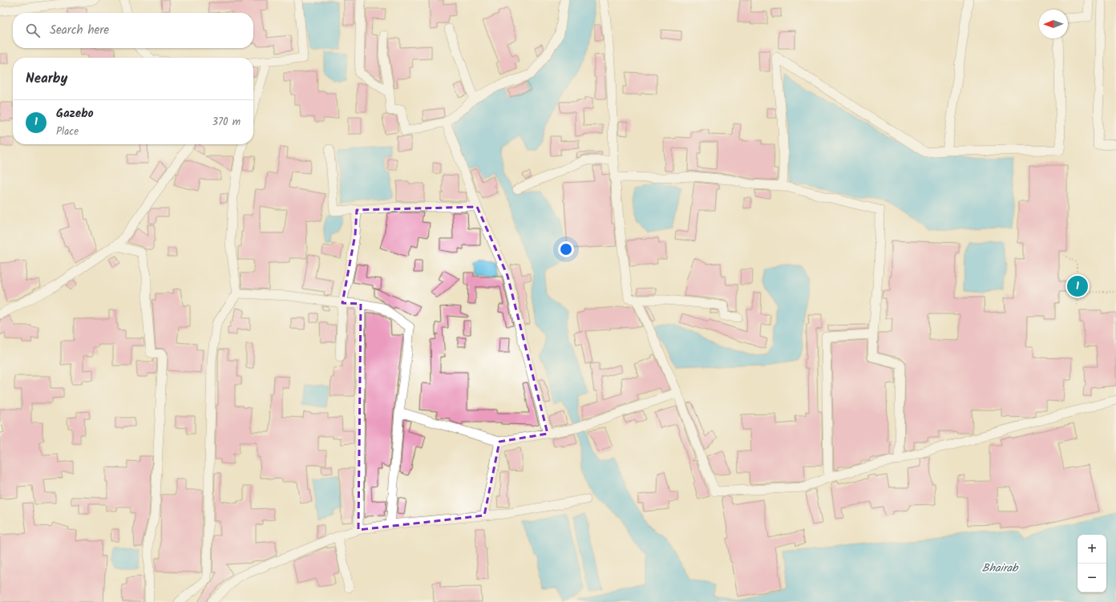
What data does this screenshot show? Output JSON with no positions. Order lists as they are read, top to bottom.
{
  "water": ["Bhairab"],
  "north": "left",
  "page": {
    "search": "Search here",
    "heading": "Nearby",
    "list": [
      {
        "mark": "1",
        "name": "Gazebo",
        "note": "Place",
        "value": "370 m"
      }
    ],
    "pins": "1",
    "map_buttons": ["+", "−"]
  }
}
